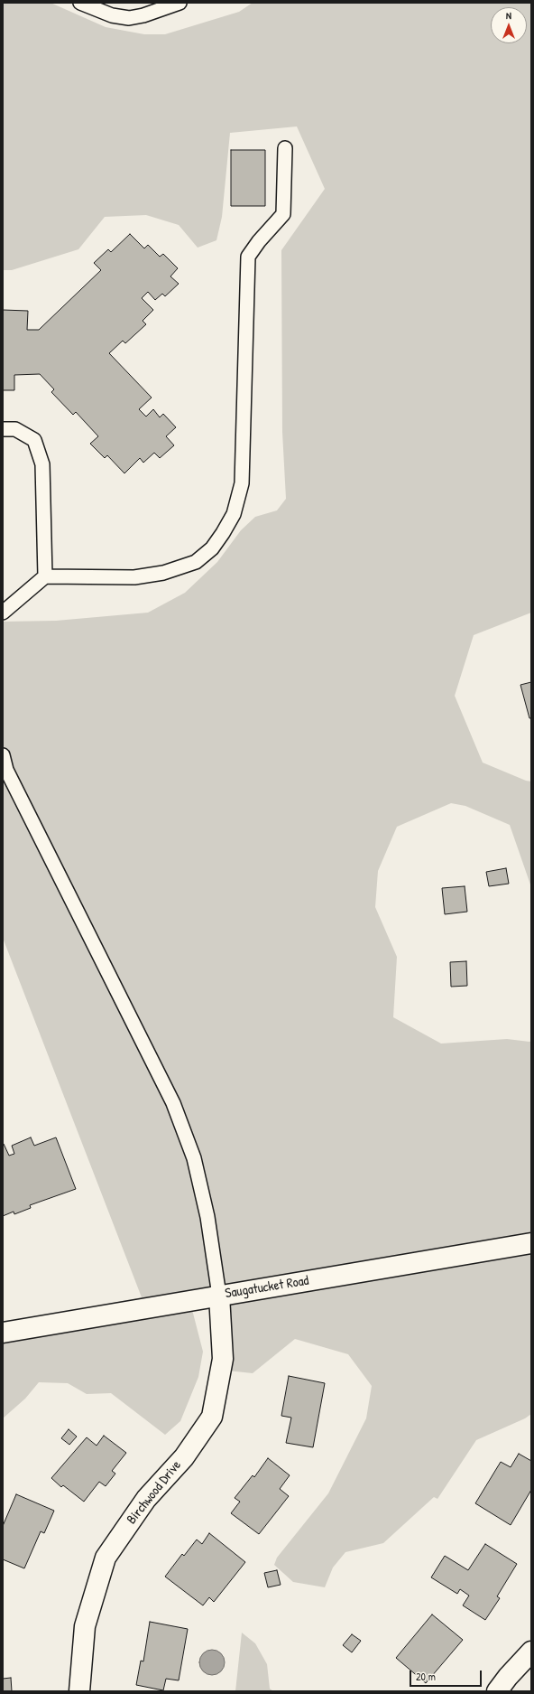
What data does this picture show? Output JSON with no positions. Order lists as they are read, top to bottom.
{
  "streets": {
    "street": ["Saugatucket Road", "Birchwood Drive"]
  },
  "crossings": [
    ["Saugatucket Road", "Birchwood Drive"]
  ],
  "scale_bar": "20 m",
  "north": "top"
}
